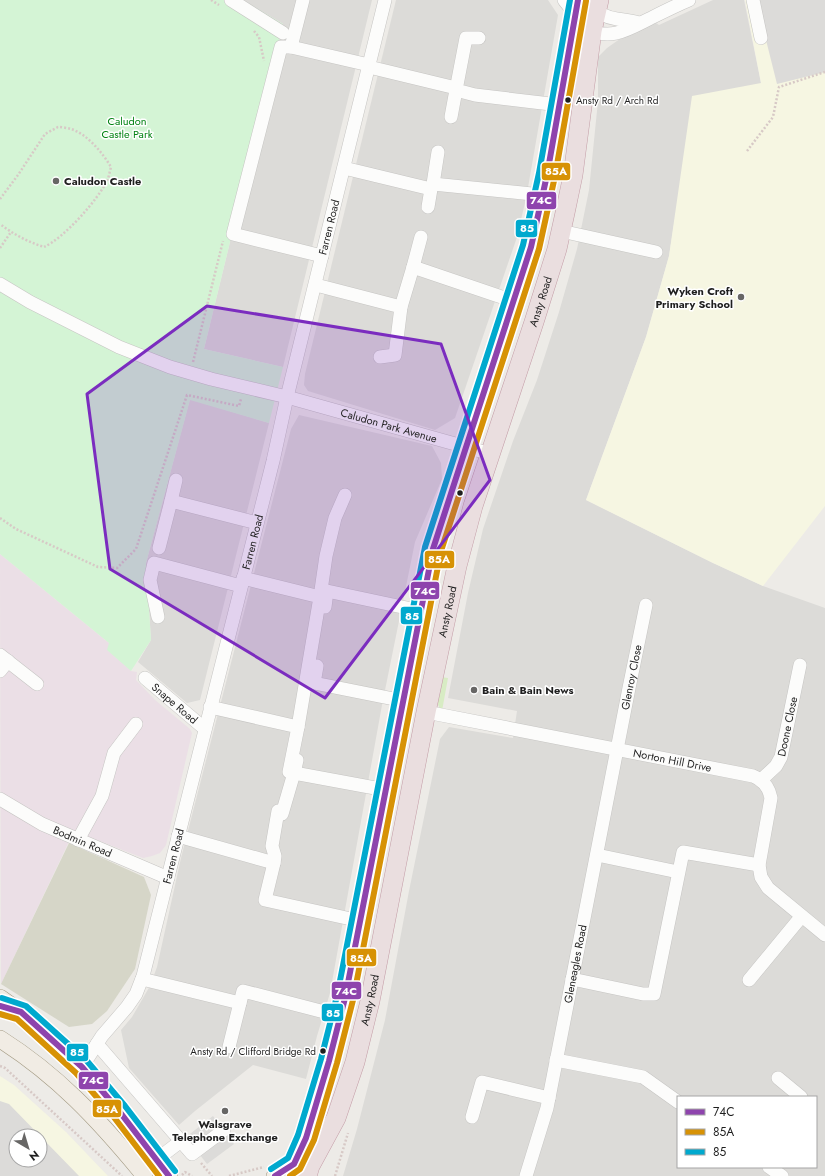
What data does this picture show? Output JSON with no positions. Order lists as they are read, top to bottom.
{
  "streets": {
    "highway": ["Ansty Road"],
    "street": [
      "Farren Road",
      "Caludon Park Avenue",
      "Glenroy Close",
      "Snape Road",
      "Doone Close",
      "Norton Hill Drive",
      "Bodmin Road",
      "Gleneagles Road"
    ]
  },
  "crossings": [
    ["Farren Road", "Caludon Park Avenue"],
    ["Farren Road", "Snape Road"],
    ["Farren Road", "Bodmin Road"],
    ["Ansty Road", "Caludon Park Avenue"],
    ["Ansty Road", "Norton Hill Drive"],
    ["Glenroy Close", "Norton Hill Drive"],
    ["Glenroy Close", "Gleneagles Road"],
    ["Doone Close", "Norton Hill Drive"],
    ["Norton Hill Drive", "Gleneagles Road"]
  ],
  "parks": ["Caludon Castle Park"],
  "places": [
    "Ansty Rd / Arch Rd",
    "Caludon Castle",
    "Wyken Croft Primary School",
    "Bain & Bain News",
    "Ansty Rd / Clifford Bridge Rd",
    "Walsgrave Telephone Exchange"
  ],
  "lines": ["transit line 74C", "transit line 85", "transit line 85A"],
  "legend": ["74C", "85A", "85"],
  "north": "bottom right"
}
